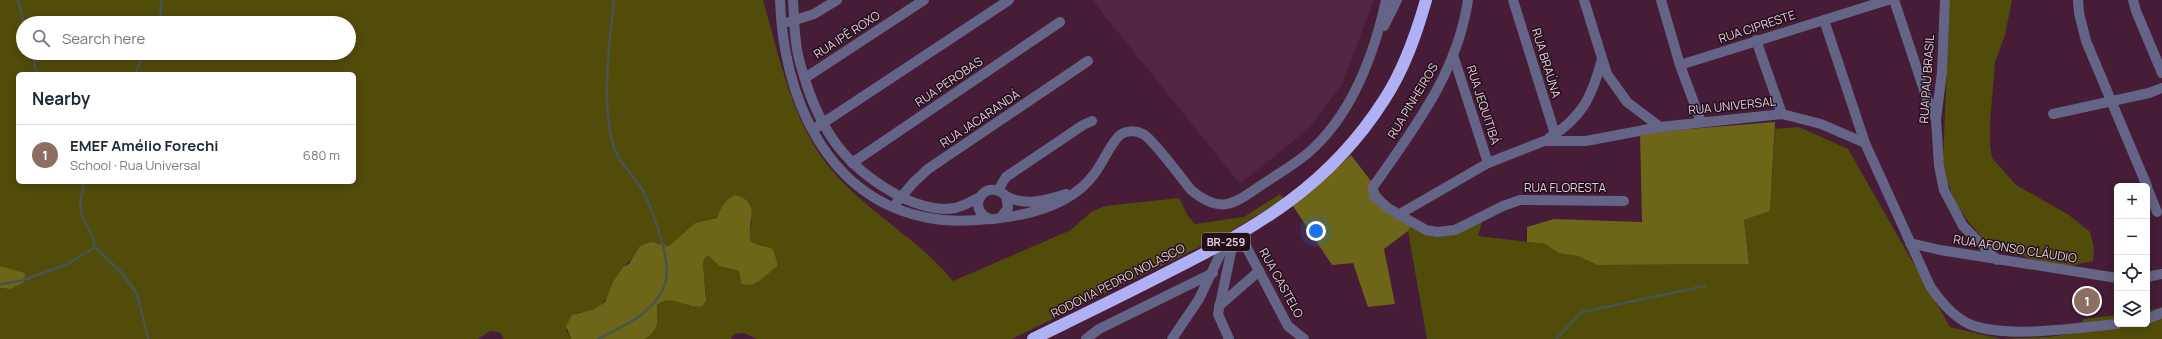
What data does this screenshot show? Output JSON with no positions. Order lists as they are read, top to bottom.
{
  "streets": {
    "highway": ["BR-259", "RODOVIA PEDRO NOLASCO"],
    "street": [
      "RUA CIPRESTE",
      "RUA IPÊ ROXO",
      "RUA BRAÚNA",
      "RUA PAU BRASIL",
      "RUA PEROBAS",
      "RUA PINHEIROS",
      "RUA JEQUITIBÁ",
      "RUA UNIVERSAL",
      "RUA JACARANDÁ",
      "RUA FLORESTA",
      "RUA AFONSO CLÁUDIO",
      "RUA CASTELO"
    ]
  },
  "crossings": [
    ["RUA PAU BRASIL", "RUA AFONSO CLÁUDIO"],
    ["RUA PINHEIROS", "RUA JEQUITIBÁ"],
    ["RUA PINHEIROS", "RUA FLORESTA"],
    ["RUA JEQUITIBÁ", "RUA UNIVERSAL"],
    ["RUA UNIVERSAL", "RUA FLORESTA"],
    ["RODOVIA PEDRO NOLASCO", "RUA CASTELO"]
  ],
  "page": {
    "search": "Search here",
    "heading": "Nearby",
    "list": [
      {
        "mark": "1",
        "name": "EMEF Amélio Forechi",
        "note": "School · Rua Universal",
        "value": "680 m"
      }
    ],
    "map_buttons": ["+", "−"],
    "pins": "1"
  }
}
